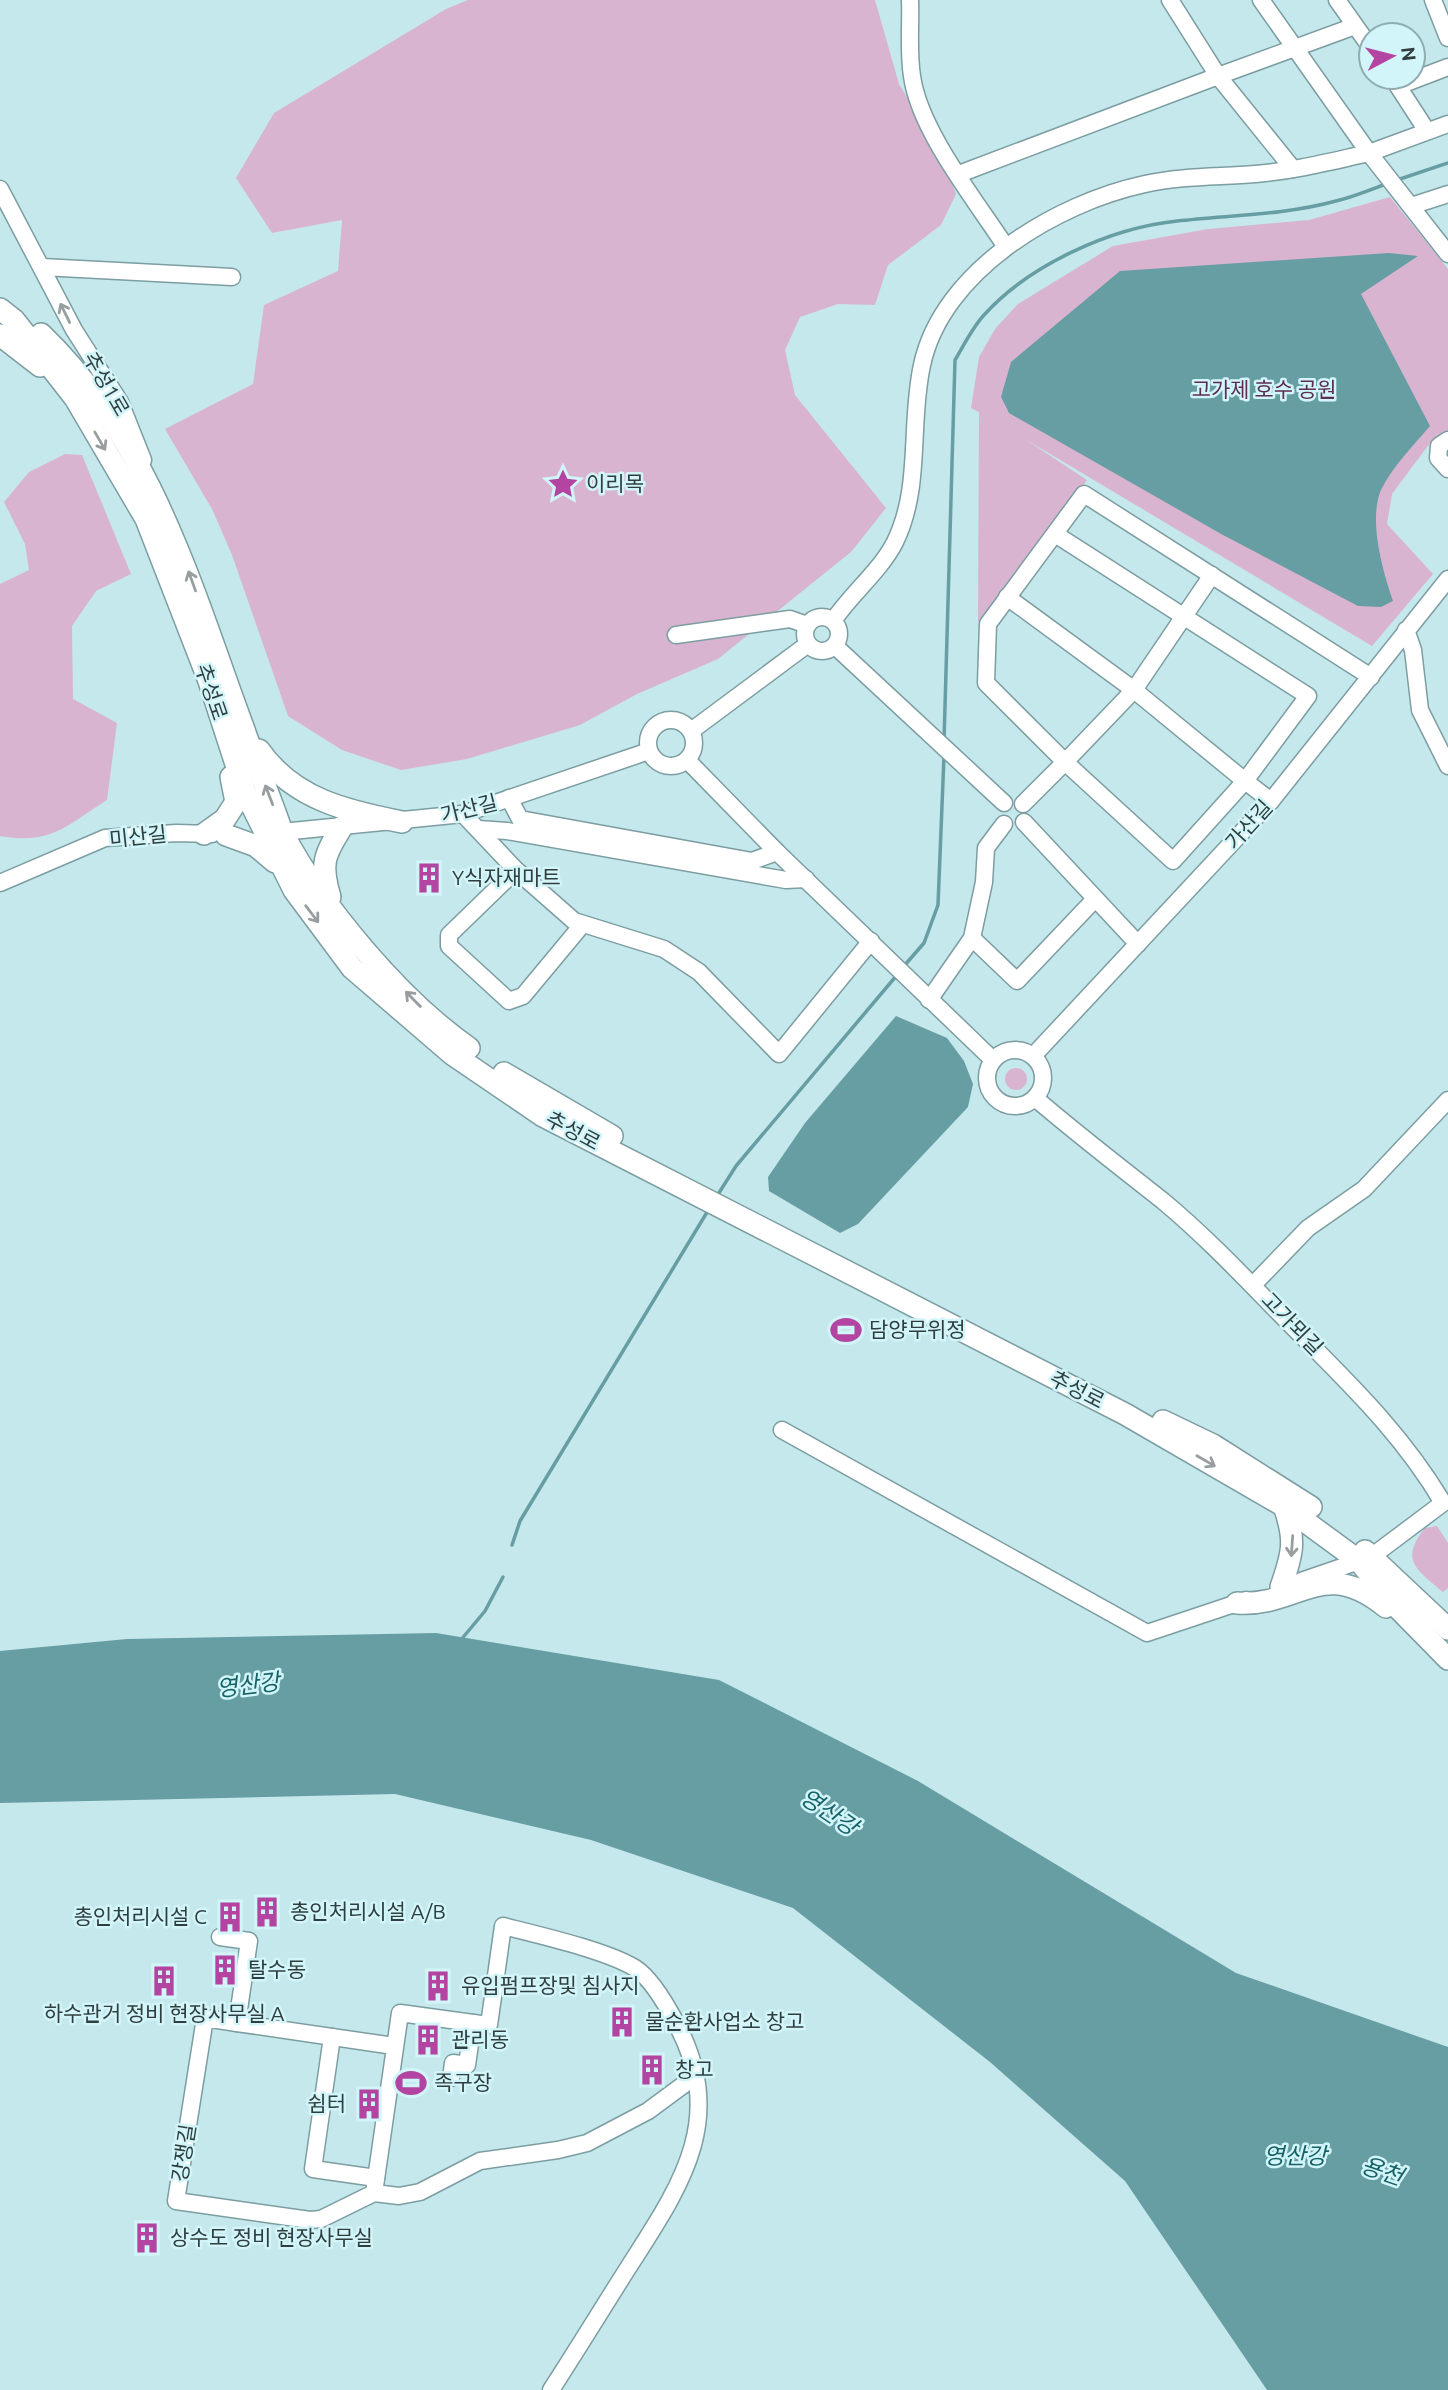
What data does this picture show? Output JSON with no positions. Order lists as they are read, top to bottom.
{
  "streets": {
    "main road": ["추성로"],
    "street": [
      "추성1로",
      "가산길",
      "미산길",
      "고가뫼길",
      "강쟁길"
    ]
  },
  "crossings": [
    ["추성1로", "추성로"],
    ["추성로", "가산길"],
    ["추성로", "미산길"],
    ["추성로", "고가뫼길"],
    ["가산길", "미산길"]
  ],
  "one_way": ["추성1로"],
  "water": ["영산강", "용천"],
  "parks": ["고가제 호수 공원"],
  "places": {
    "place": ["이리목"],
    "building": [
      "Y식자재마트",
      "총인처리시설 A/B",
      "총인처리시설 C",
      "탈수동",
      "하수관거 정비 현장사무실 A",
      "유입펌프장및 침사지",
      "물순환사업소 창고",
      "관리동",
      "창고",
      "쉼터",
      "상수도 정비 현장사무실"
    ],
    "sports": ["담양무위정", "족구장"]
  },
  "north": "right"
}
